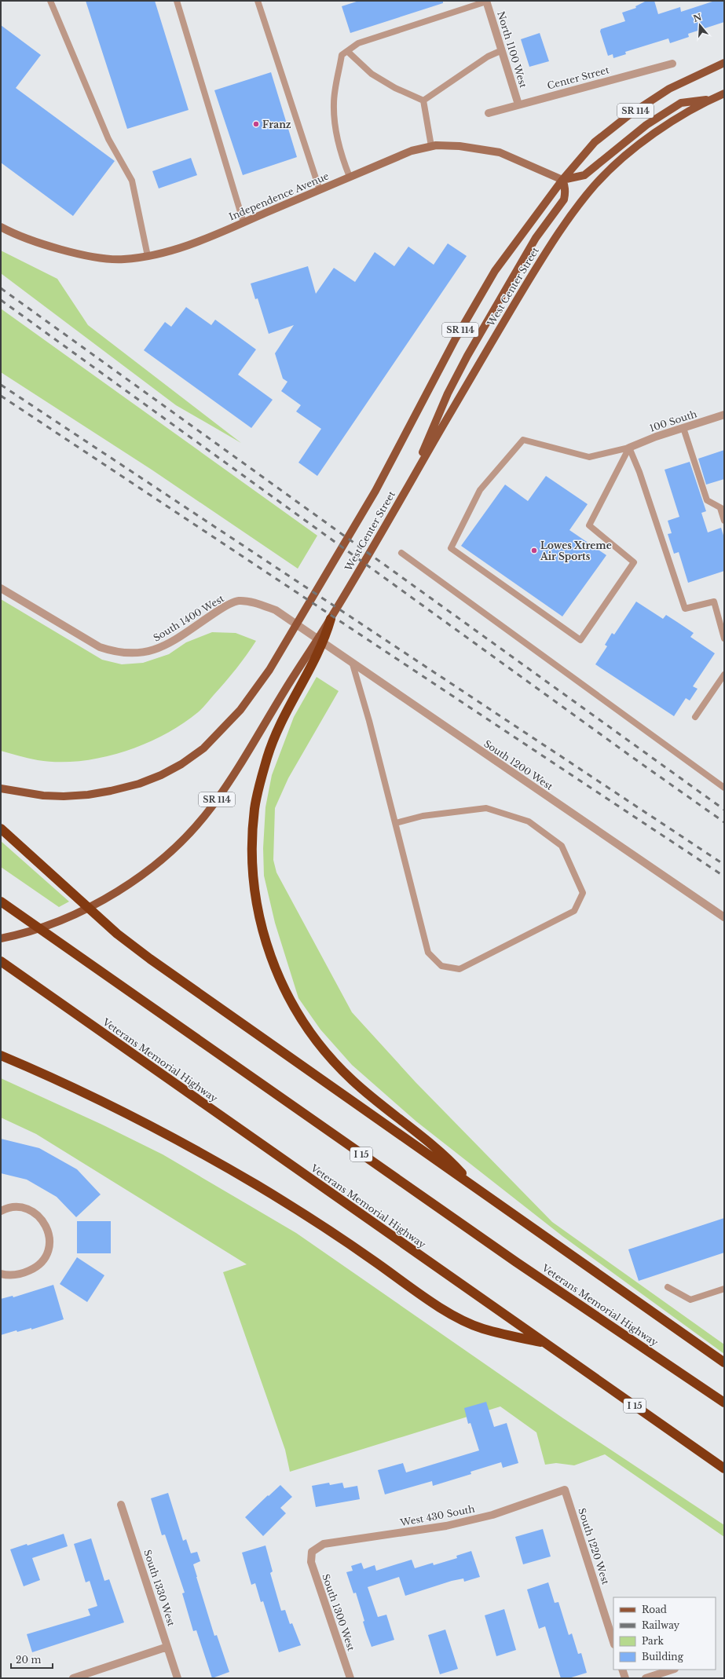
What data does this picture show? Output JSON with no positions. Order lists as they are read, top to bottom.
{
  "streets": {
    "highway": ["Veterans Memorial Highway", "I 15"],
    "main road": ["SR 114", "West Center Street"],
    "street": [
      "North 1100 West",
      "Center Street",
      "Independence Avenue",
      "100 South",
      "South 1400 West",
      "South 1200 West",
      "West 430 South",
      "South 1220 West",
      "South 1330 West",
      "South 1300 West"
    ]
  },
  "crossings": [
    ["North 1100 West", "Center Street"],
    ["Independence Avenue", "West Center Street"],
    ["South 1400 West", "South 1200 West"],
    ["West 430 South", "South 1220 West"],
    ["West 430 South", "South 1300 West"]
  ],
  "places": ["Franz", "Lowes Xtreme Air Sports"],
  "legend": [
    "Road",
    "Railway",
    "Park",
    "Building"
  ],
  "scale_bar": "20 m",
  "north": "top"
}
